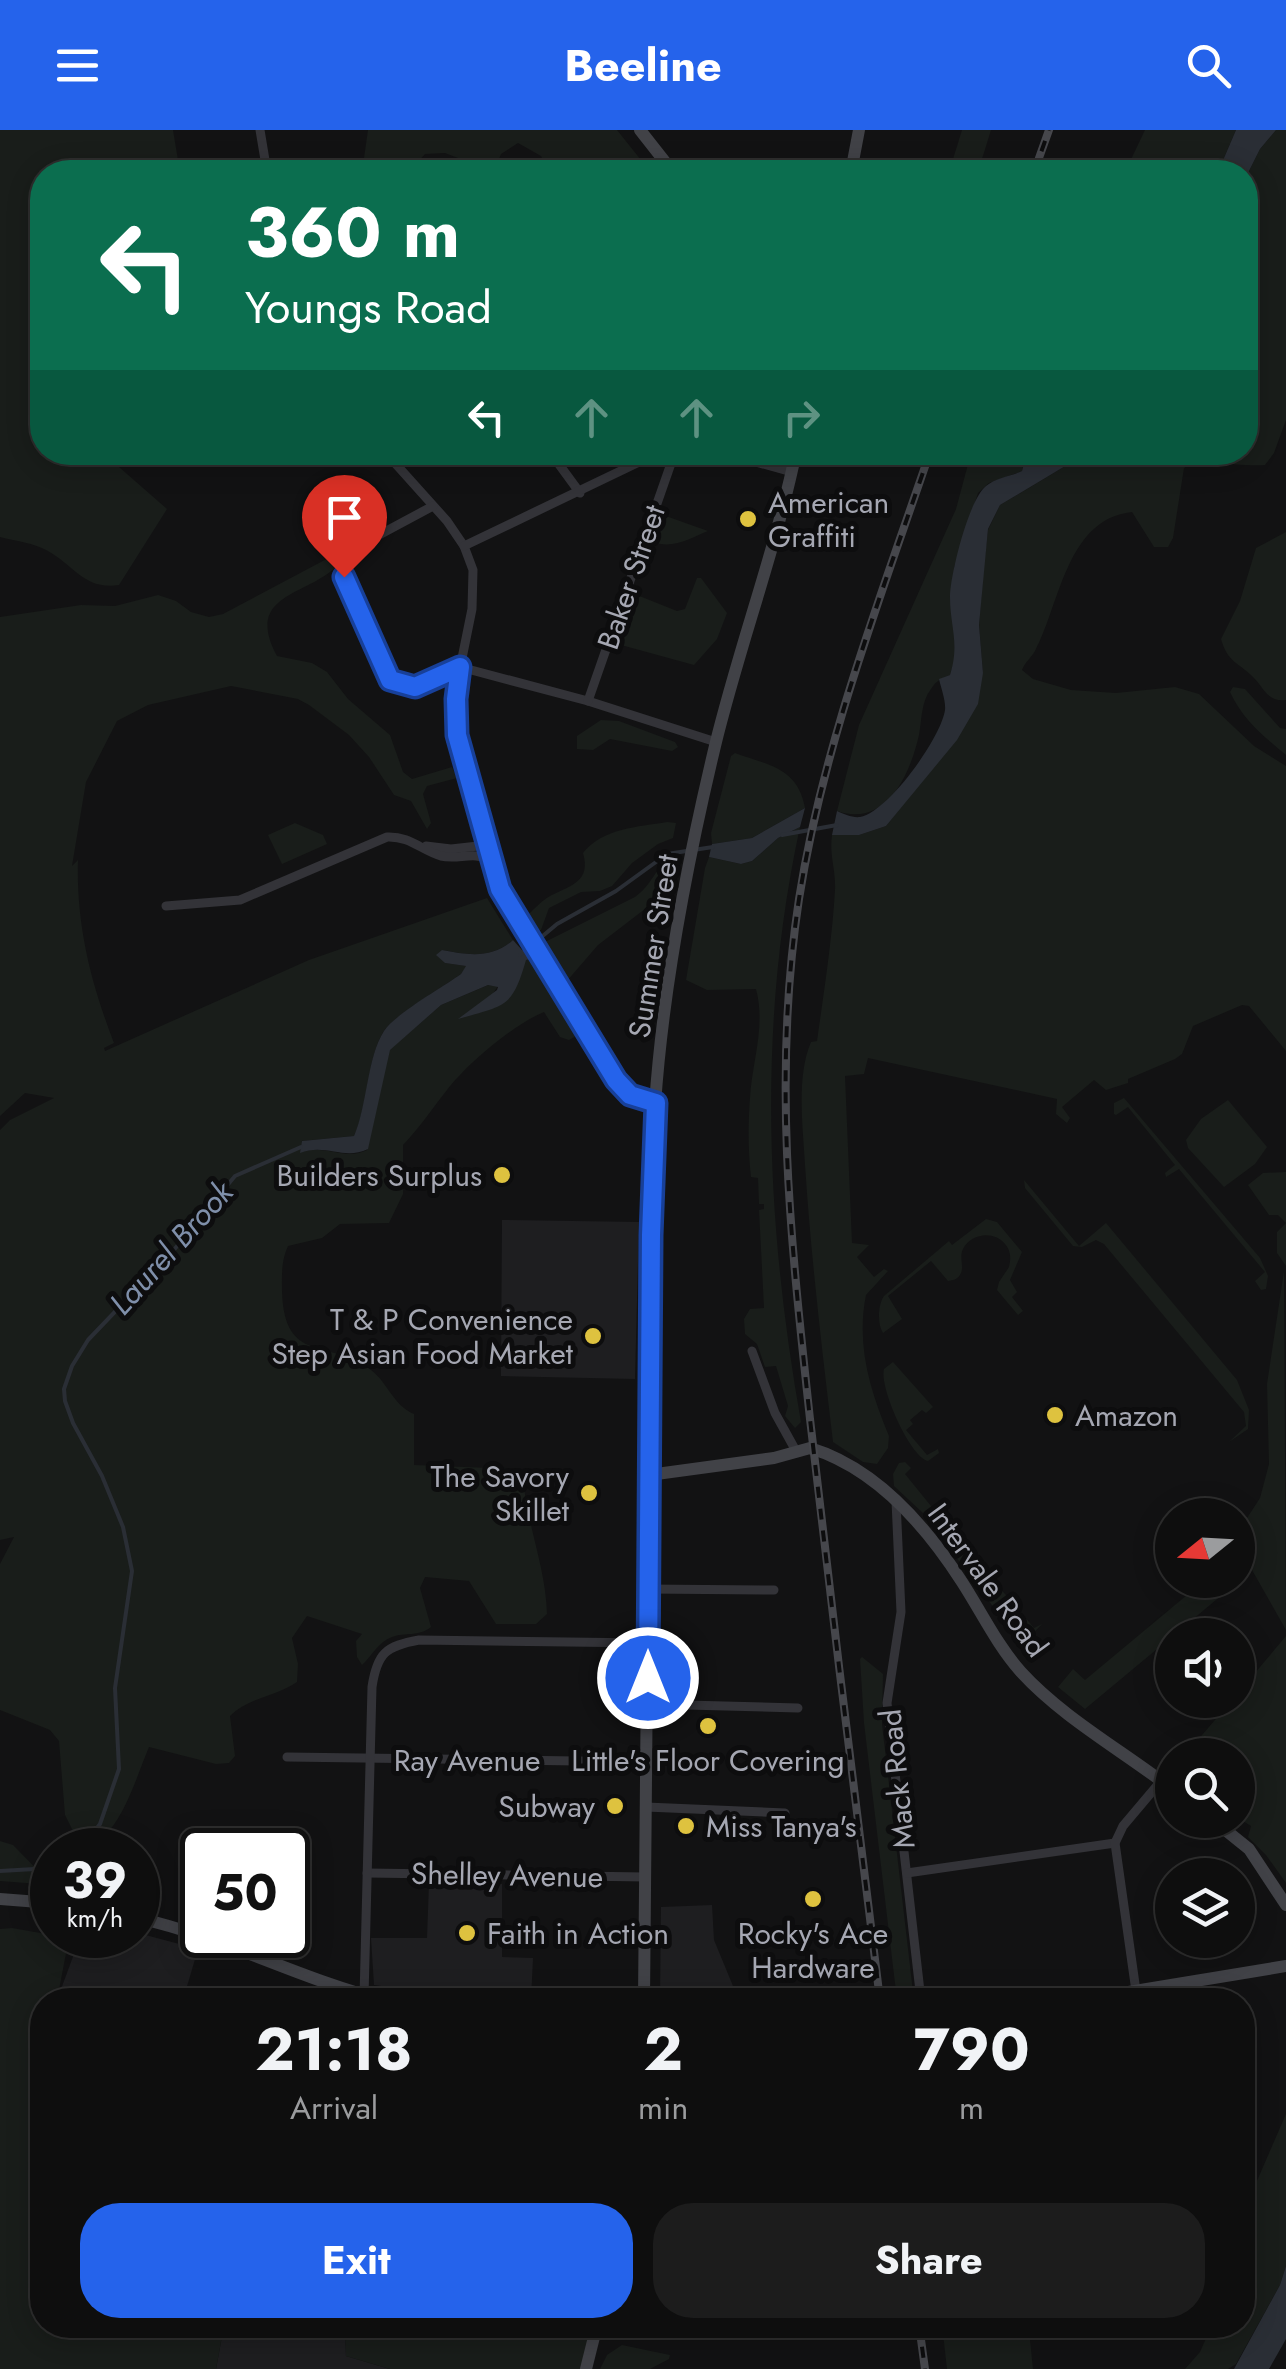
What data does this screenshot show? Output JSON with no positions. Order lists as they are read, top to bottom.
{
  "streets": {
    "main road": ["Summer Street", "Intervale Road"],
    "street": [
      "Baker Street",
      "Ray Avenue",
      "Mack Road",
      "Shelley Avenue"
    ]
  },
  "crossings": [
    ["Summer Street", "Ray Avenue"],
    ["Summer Street", "Shelley Avenue"],
    ["Intervale Road", "Mack Road"]
  ],
  "water": ["Laurel Brook"],
  "places": [
    "American Graffiti",
    "Builders Surplus",
    "T & P Convenience Step Asian Food Market",
    "Amazon",
    "The Savory Skillet",
    "Little's Floor Covering",
    "Subway",
    "Miss Tanya's",
    "Rocky's Ace Hardware",
    "Faith in Action"
  ],
  "north": "left",
  "page": {
    "header": "Beeline",
    "turn": ["360 m", "Youngs Road"],
    "speed": "39 km/h",
    "limit": "50",
    "eta": [
      "21:18",
      "Arrival",
      "2",
      "min",
      "790",
      "m"
    ],
    "buttons": ["Exit", "Share"]
  }
}
